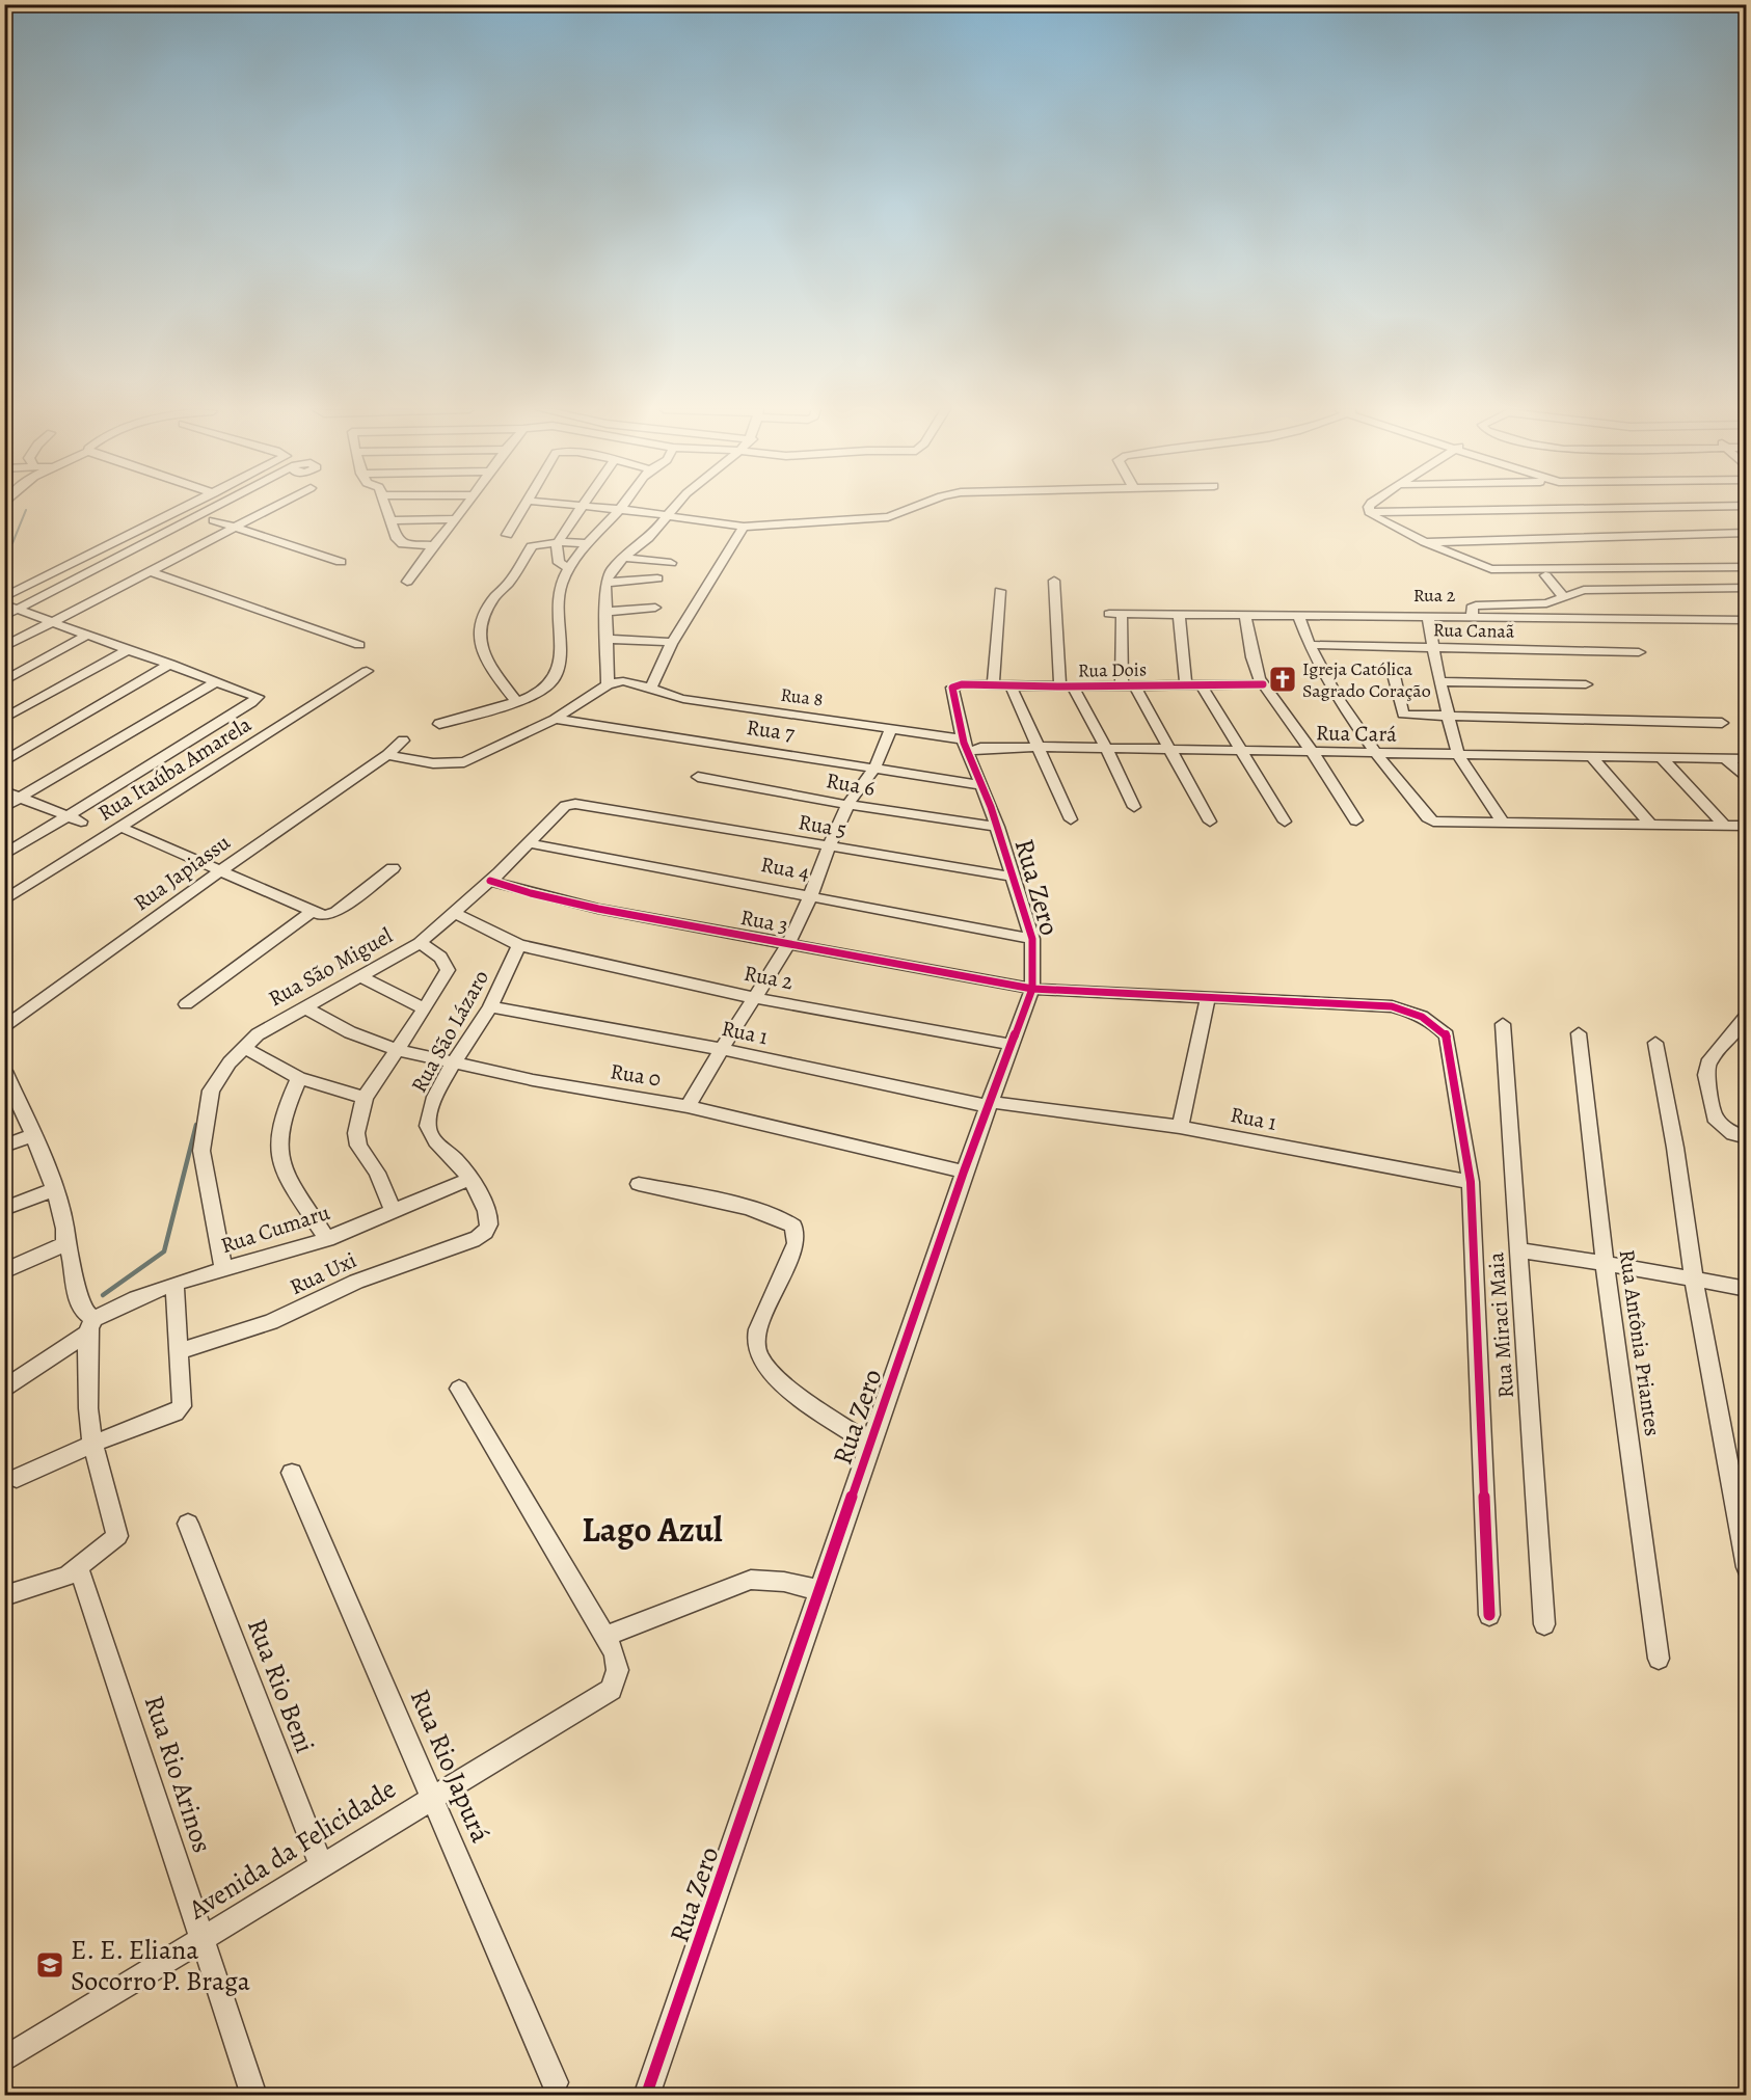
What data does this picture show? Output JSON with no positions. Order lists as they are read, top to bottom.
{
  "streets": {
    "street": [
      "Rua 2",
      "Rua Canaã",
      "Rua Dois",
      "Rua 8",
      "Rua 7",
      "Rua Cará",
      "Rua Itaúba Amarela",
      "Rua 6",
      "Rua 5",
      "Rua 4",
      "Rua Japiassu",
      "Rua Zero",
      "Rua 3",
      "Rua São Miguel",
      "Rua São Lázaro",
      "Rua 1",
      "Rua 0",
      "Rua Cumaru",
      "Rua Uxi",
      "Rua Miraci Maia",
      "Rua Antônia Priantes",
      "Rua Rio Beni",
      "Rua Rio Japurá",
      "Rua Rio Arinos",
      "Avenida da Felicidade"
    ]
  },
  "crossings": [
    ["Rua 2", "Rua Dois"],
    ["Rua 2", "Rua Zero"],
    ["Rua 2", "Rua São Lázaro"],
    ["Rua Dois", "Rua Zero"],
    ["Rua 8", "Rua Cará"],
    ["Rua 8", "Rua Zero"],
    ["Rua 7", "Rua Zero"],
    ["Rua Cará", "Rua Zero"],
    ["Rua 6", "Rua Zero"],
    ["Rua 5", "Rua Zero"],
    ["Rua 5", "Rua São Miguel"],
    ["Rua 4", "Rua Zero"],
    ["Rua 4", "Rua São Miguel"],
    ["Rua Zero", "Rua 3"],
    ["Rua Zero", "Rua 1"],
    ["Rua Zero", "Rua 0"],
    ["Rua 3", "Rua São Miguel"],
    ["Rua 3", "Rua 1"],
    ["Rua São Miguel", "Rua 0"],
    ["Rua São Miguel", "Rua Cumaru"],
    ["Rua São Lázaro", "Rua 1"],
    ["Rua São Lázaro", "Rua 0"],
    ["Rua São Lázaro", "Rua Cumaru"],
    ["Rua São Lázaro", "Rua Uxi"],
    ["Rua Rio Beni", "Avenida da Felicidade"],
    ["Rua Rio Japurá", "Avenida da Felicidade"],
    ["Rua Rio Arinos", "Avenida da Felicidade"]
  ],
  "districts": ["Lago Azul"],
  "places": {
    "church": ["Igreja Católica Sagrado Coração"],
    "school or university": ["E. E. Eliana Socorro P. Braga"]
  }
}
